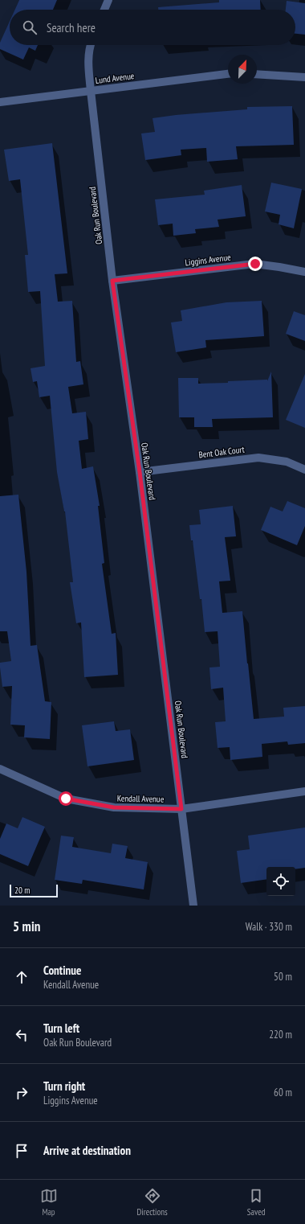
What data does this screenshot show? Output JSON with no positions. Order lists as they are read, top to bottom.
{
  "streets": {
    "street": [
      "Lund Avenue",
      "Oak Run Boulevard",
      "Liggins Avenue",
      "Bent Oak Court",
      "Kendall Avenue"
    ]
  },
  "crossings": [
    ["Lund Avenue", "Oak Run Boulevard"],
    ["Oak Run Boulevard", "Liggins Avenue"],
    ["Oak Run Boulevard", "Bent Oak Court"],
    ["Oak Run Boulevard", "Kendall Avenue"]
  ],
  "scale_bar": "20 m",
  "north": "top right",
  "page": {
    "search": "Search here",
    "scale": "20 m",
    "heading": ["5 min", "Walk · 330 m"],
    "list": [
      ["Continue", "Kendall Avenue", "50 m"],
      ["Turn left", "Oak Run Boulevard", "220 m"],
      ["Turn right", "Liggins Avenue", "60 m"],
      "Arrive at destination"
    ],
    "nav": ["Map", "Directions", "Saved"]
  }
}
